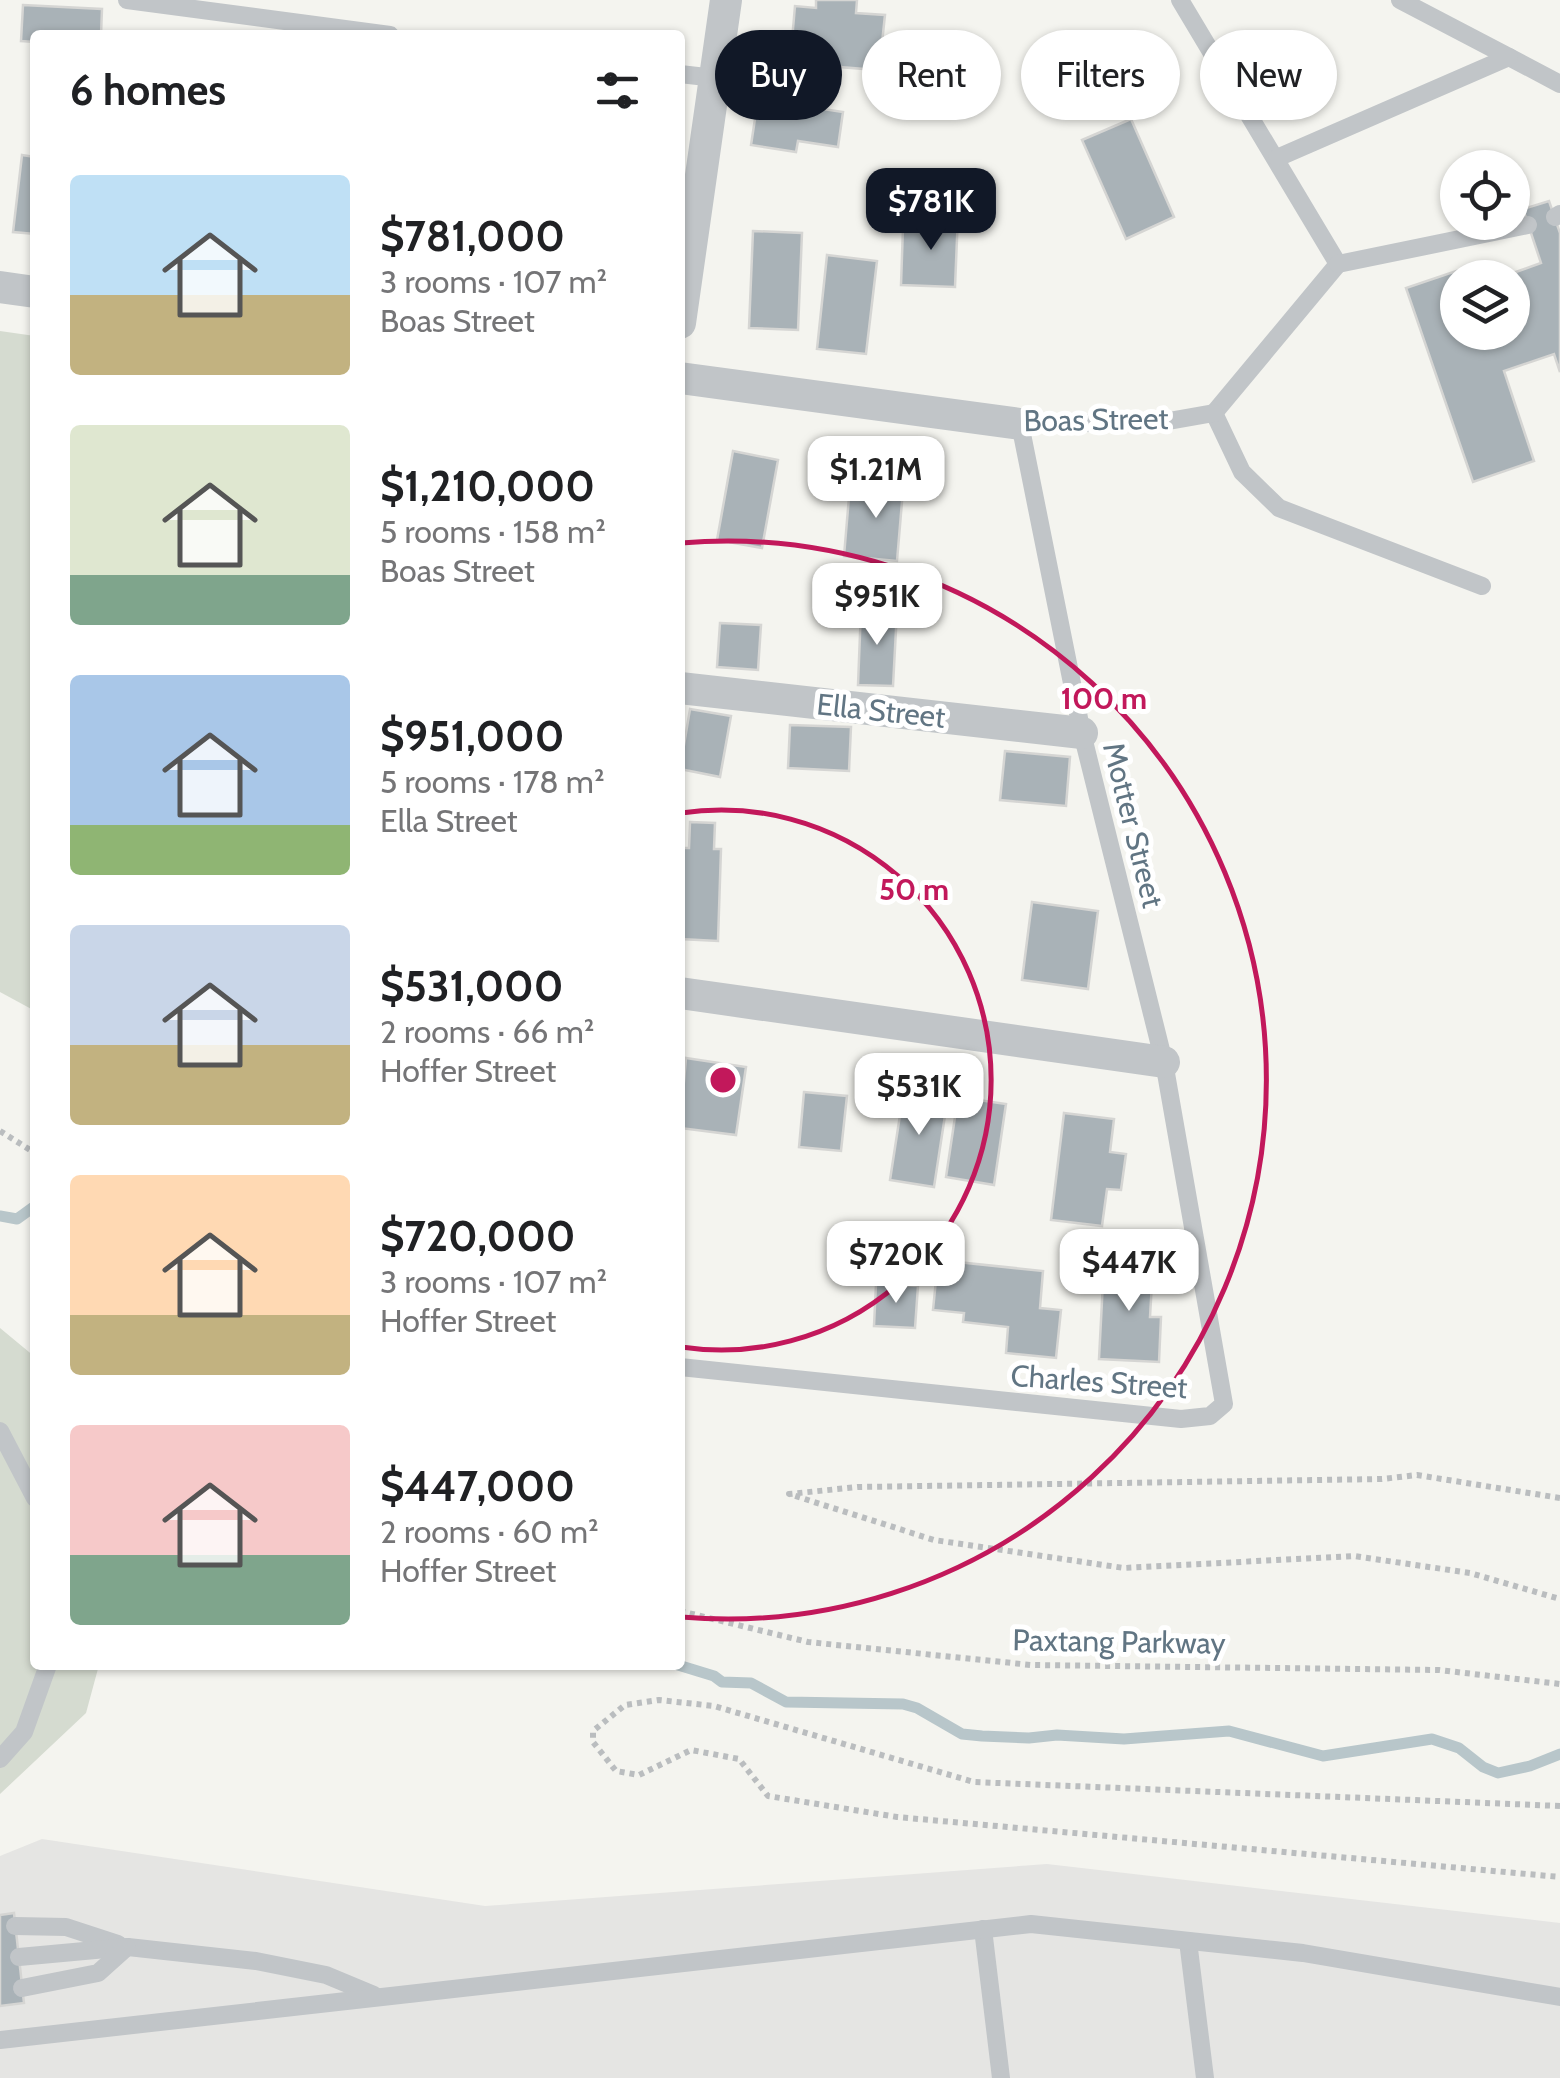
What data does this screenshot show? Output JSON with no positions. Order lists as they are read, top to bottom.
{
  "streets": {
    "street": ["Boas Street", "Ella Street"],
    "lane": ["Motter Street", "Charles Street"],
    "path": ["Paxtang Parkway"]
  },
  "crossings": [
    ["Boas Street", "Motter Street"],
    ["Ella Street", "Motter Street"],
    ["Motter Street", "Charles Street"]
  ],
  "page": {
    "chip": [
      "Buy",
      "Rent",
      "Filters",
      "New"
    ],
    "heading": "6 homes",
    "list": [
      {
        "name": "$781,000",
        "note": "3 rooms · 107 m² · Boas Street"
      },
      {
        "name": "$1,210,000",
        "note": "5 rooms · 158 m² · Boas Street"
      },
      {
        "name": "$951,000",
        "note": "5 rooms · 178 m² · Ella Street"
      },
      {
        "name": "$531,000",
        "note": "2 rooms · 66 m² · Hoffer Street"
      },
      {
        "name": "$720,000",
        "note": "3 rooms · 107 m² · Hoffer Street"
      },
      {
        "name": "$447,000",
        "note": "2 rooms · 60 m² · Hoffer Street"
      }
    ],
    "price": [
      "$781K",
      "$1.21M",
      "$951K",
      "$531K",
      "$720K",
      "$447K"
    ]
  },
  "rings": ["100 m", "50 m"]
}
